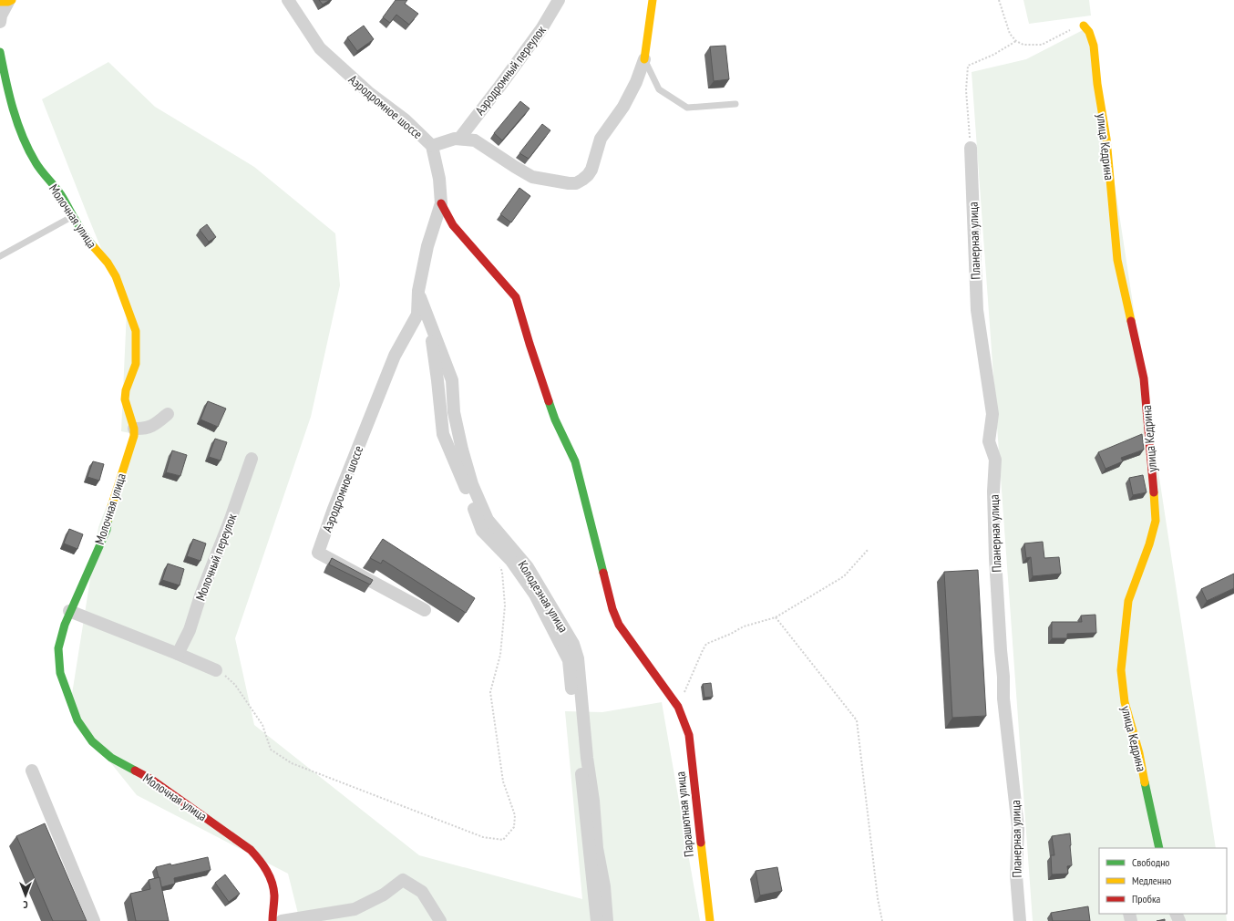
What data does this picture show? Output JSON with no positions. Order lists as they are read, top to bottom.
{
  "streets": {
    "street": [
      "Аэродромный переулок",
      "Аэродромное шоссе",
      "улица Кедрина",
      "Молочная улица",
      "Планерная улица",
      "Молочный переулок",
      "Колодезная улица",
      "Парашютная улица"
    ]
  },
  "crossings": [
    ["Аэродромное шоссе", "Колодезная улица"],
    ["Аэродромное шоссе", "Парашютная улица"]
  ],
  "legend": ["Свободно", "Медленно", "Пробка"],
  "north": "bottom"
}
